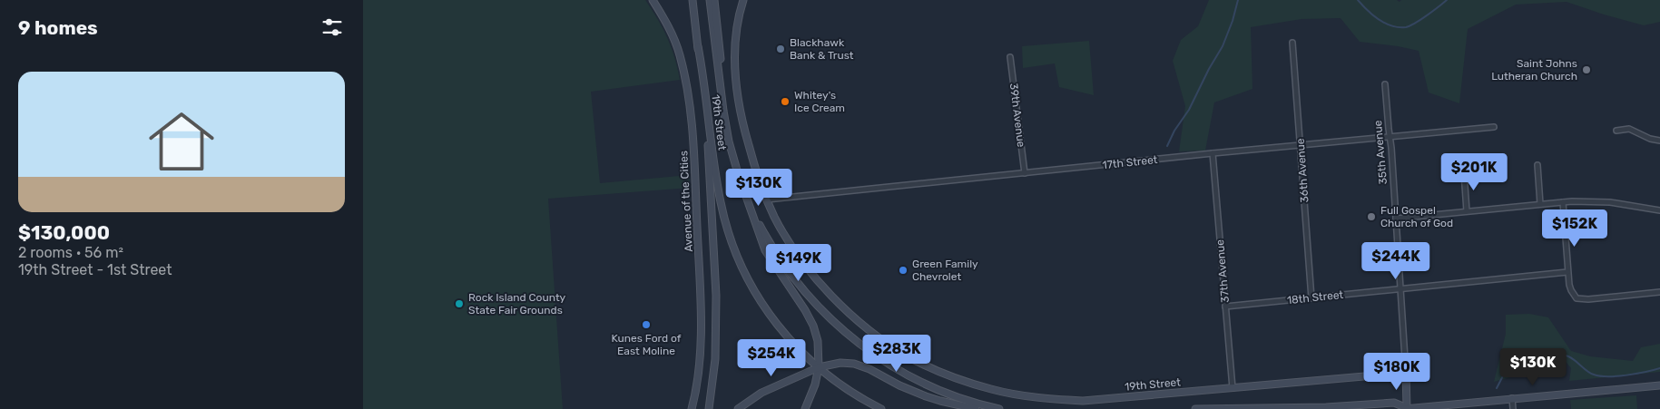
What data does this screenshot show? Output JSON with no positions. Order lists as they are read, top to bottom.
{
  "streets": {
    "main road": ["19th Street", "35th Avenue", "Avenue of the Cities"],
    "street": [
      "39th Avenue",
      "17th Street",
      "36th Avenue",
      "37th Avenue",
      "18th Street"
    ]
  },
  "crossings": [
    ["39th Avenue", "17th Street"],
    ["19th Street", "35th Avenue"],
    ["19th Street", "17th Street"],
    ["19th Street", "37th Avenue"],
    ["35th Avenue", "17th Street"],
    ["35th Avenue", "18th Street"],
    ["17th Street", "36th Avenue"],
    ["17th Street", "37th Avenue"],
    ["36th Avenue", "18th Street"],
    ["37th Avenue", "18th Street"]
  ],
  "places": [
    "Blackhawk Bank & Trust",
    "Saint Johns Lutheran Church",
    "Whitey's Ice Cream",
    "Full Gospel Church of God",
    "Green Family Chevrolet",
    "Rock Island County State Fair Grounds",
    "Kunes Ford of East Moline"
  ],
  "page": {
    "heading": "9 homes",
    "list": [
      {
        "name": "$130,000",
        "note": "2 rooms · 56 m² · 19th Street - 1st Street"
      }
    ],
    "price": [
      "$201K",
      "$130K",
      "$152K",
      "$244K",
      "$149K",
      "$283K",
      "$254K",
      "$130K",
      "$180K"
    ]
  }
}
